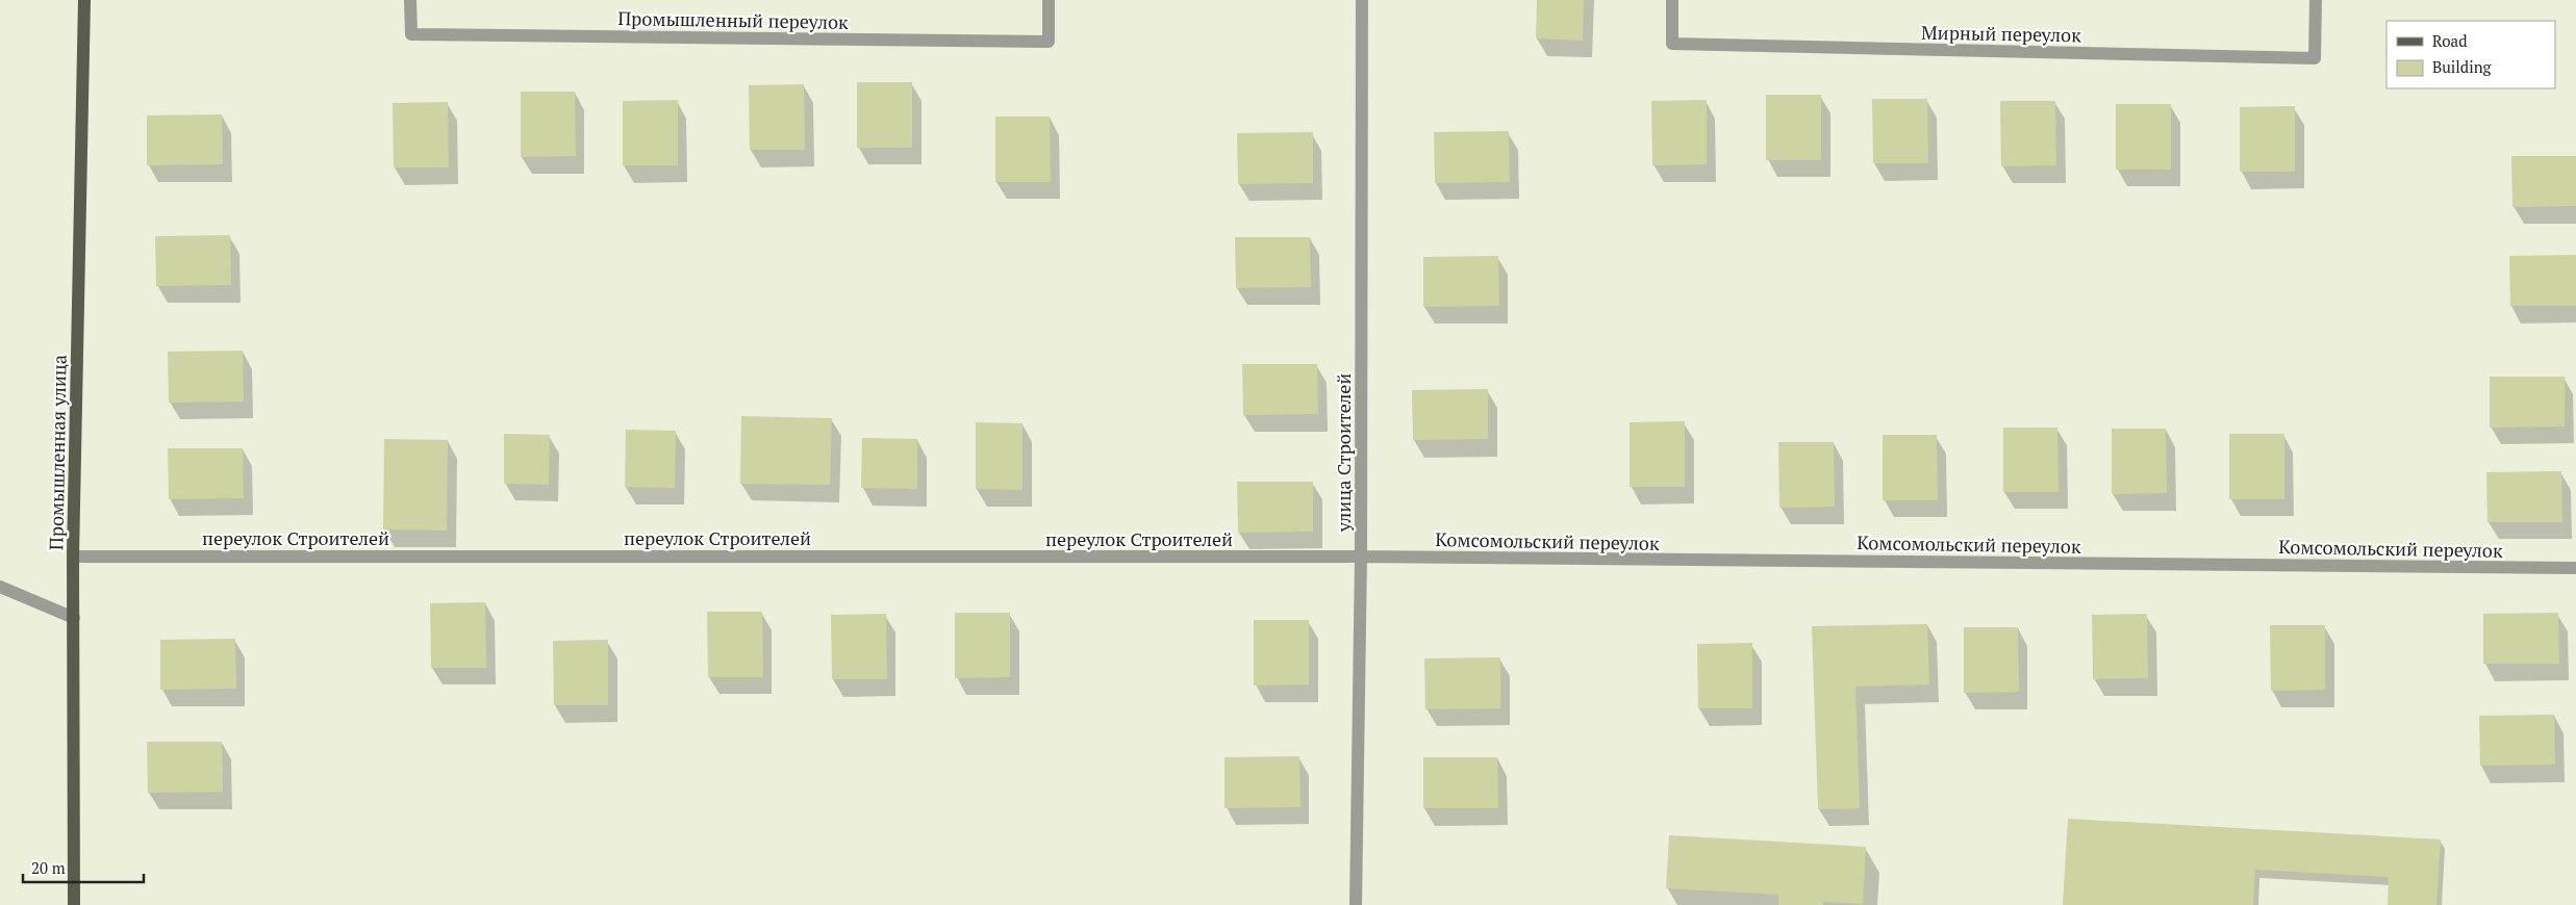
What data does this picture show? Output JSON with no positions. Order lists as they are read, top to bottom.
{
  "streets": {
    "main road": ["Промышленная улица"],
    "street": [
      "Промышленный переулок",
      "Мирный переулок",
      "улица Строителей",
      "переулок Строителей",
      "Комсомольский переулок"
    ]
  },
  "crossings": [
    ["Промышленная улица", "переулок Строителей"],
    ["улица Строителей", "переулок Строителей"],
    ["улица Строителей", "Комсомольский переулок"],
    ["переулок Строителей", "Комсомольский переулок"]
  ],
  "legend": ["Road", "Building"],
  "scale_bar": "20 m"
}
